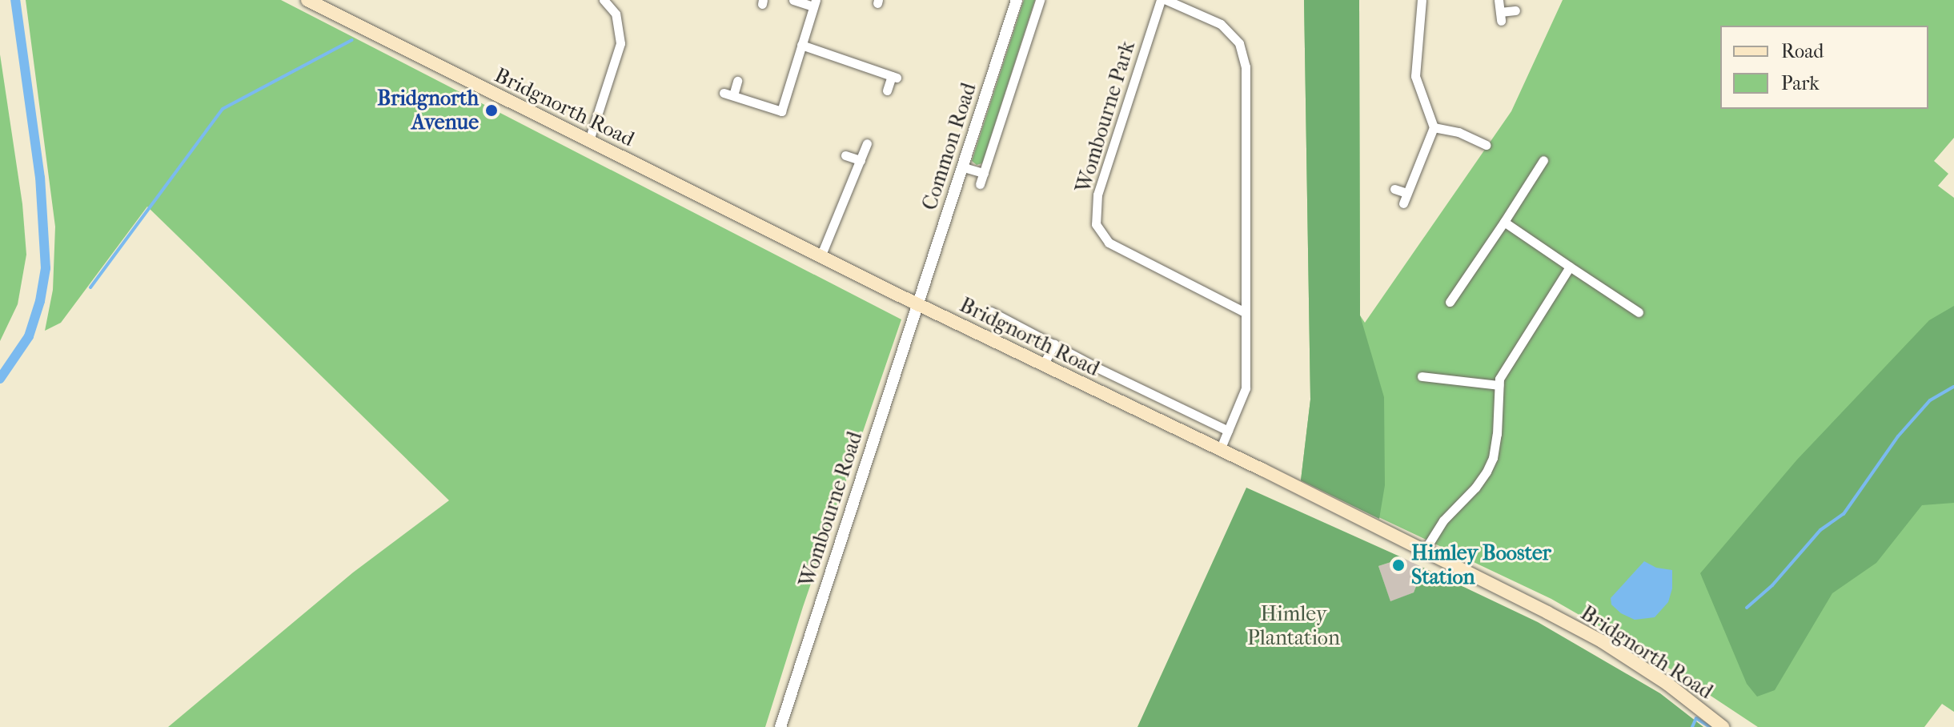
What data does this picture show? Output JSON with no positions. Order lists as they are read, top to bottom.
{
  "streets": {
    "main road": ["Bridgnorth Road"],
    "street": ["Wombourne Park", "Common Road", "Wombourne Road"]
  },
  "crossings": [
    ["Bridgnorth Road", "Common Road"],
    ["Bridgnorth Road", "Wombourne Road"],
    ["Common Road", "Wombourne Road"]
  ],
  "parks": ["Himley Plantation"],
  "places": ["Bridgnorth Avenue", "Himley Booster Station"],
  "legend": ["Road", "Park"]
}
